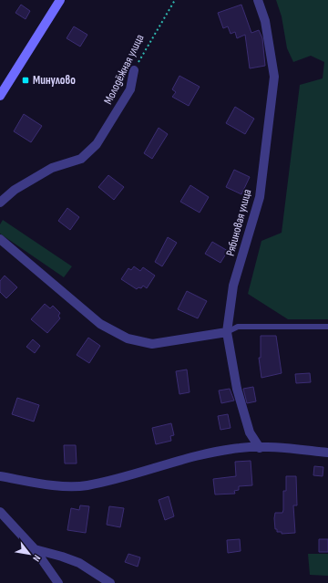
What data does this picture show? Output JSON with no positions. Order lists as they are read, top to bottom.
{
  "streets": {
    "street": ["Молодёжная улица", "Рябиновая улица"]
  },
  "places": {
    "transit": ["Минулово"]
  },
  "north": "bottom right"
}
